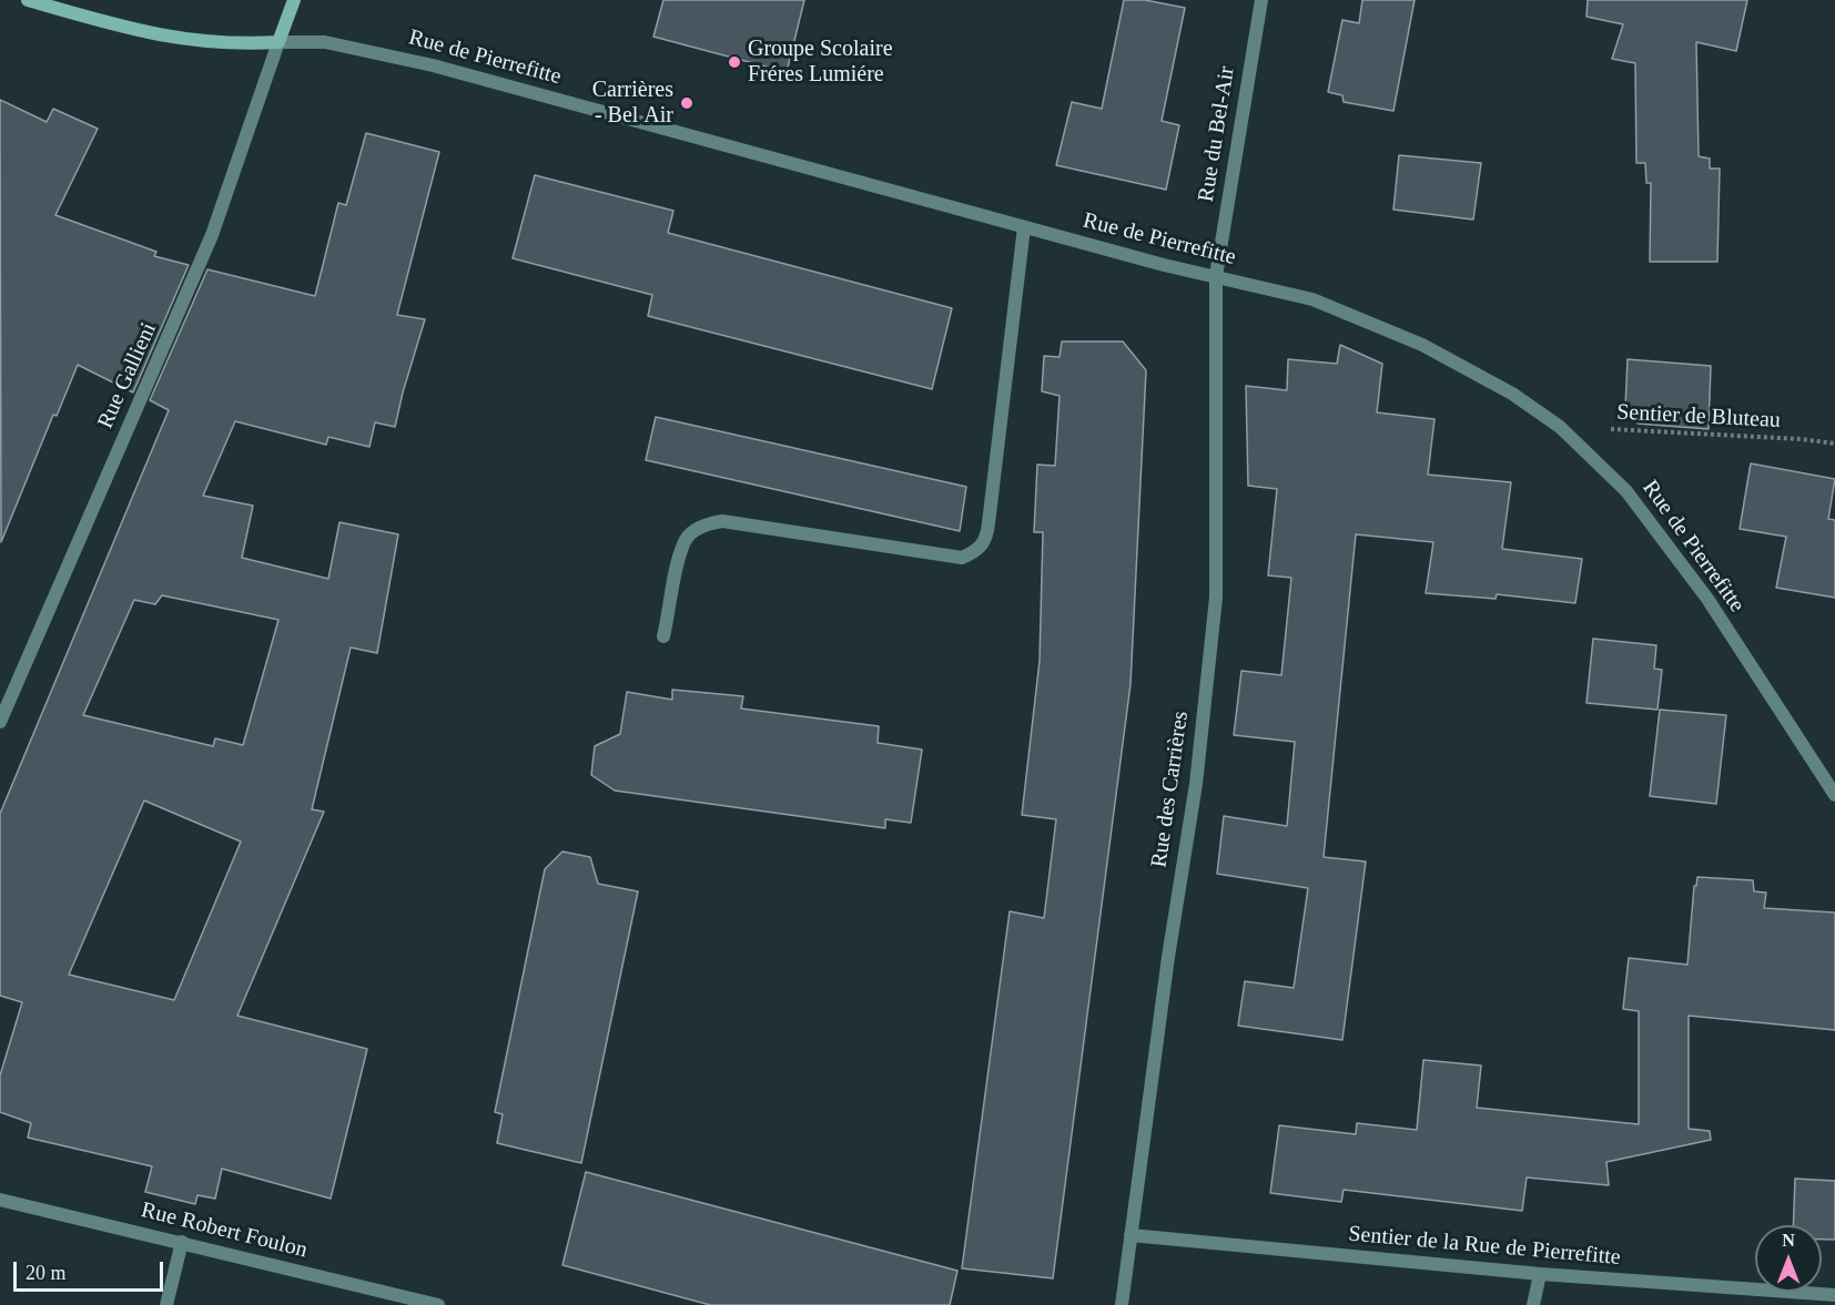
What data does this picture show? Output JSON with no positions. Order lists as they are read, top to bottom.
{
  "streets": {
    "street": [
      "Rue de Pierrefitte",
      "Rue du Bel-Air",
      "Rue Gallieni",
      "Rue des Carrières",
      "Rue Robert Foulon",
      "Sentier de la Rue de Pierrefitte"
    ],
    "path": ["Sentier de Bluteau"]
  },
  "crossings": [
    ["Rue de Pierrefitte", "Rue du Bel-Air"],
    ["Rue de Pierrefitte", "Rue Gallieni"],
    ["Rue de Pierrefitte", "Sentier de Bluteau"],
    ["Rue de Pierrefitte", "Rue des Carrières"],
    ["Rue du Bel-Air", "Rue des Carrières"],
    ["Rue des Carrières", "Sentier de la Rue de Pierrefitte"]
  ],
  "places": ["Groupe Scolaire Fréres Lumiére", "Carrières - Bel Air"],
  "scale_bar": "20 m",
  "north": "top"
}
